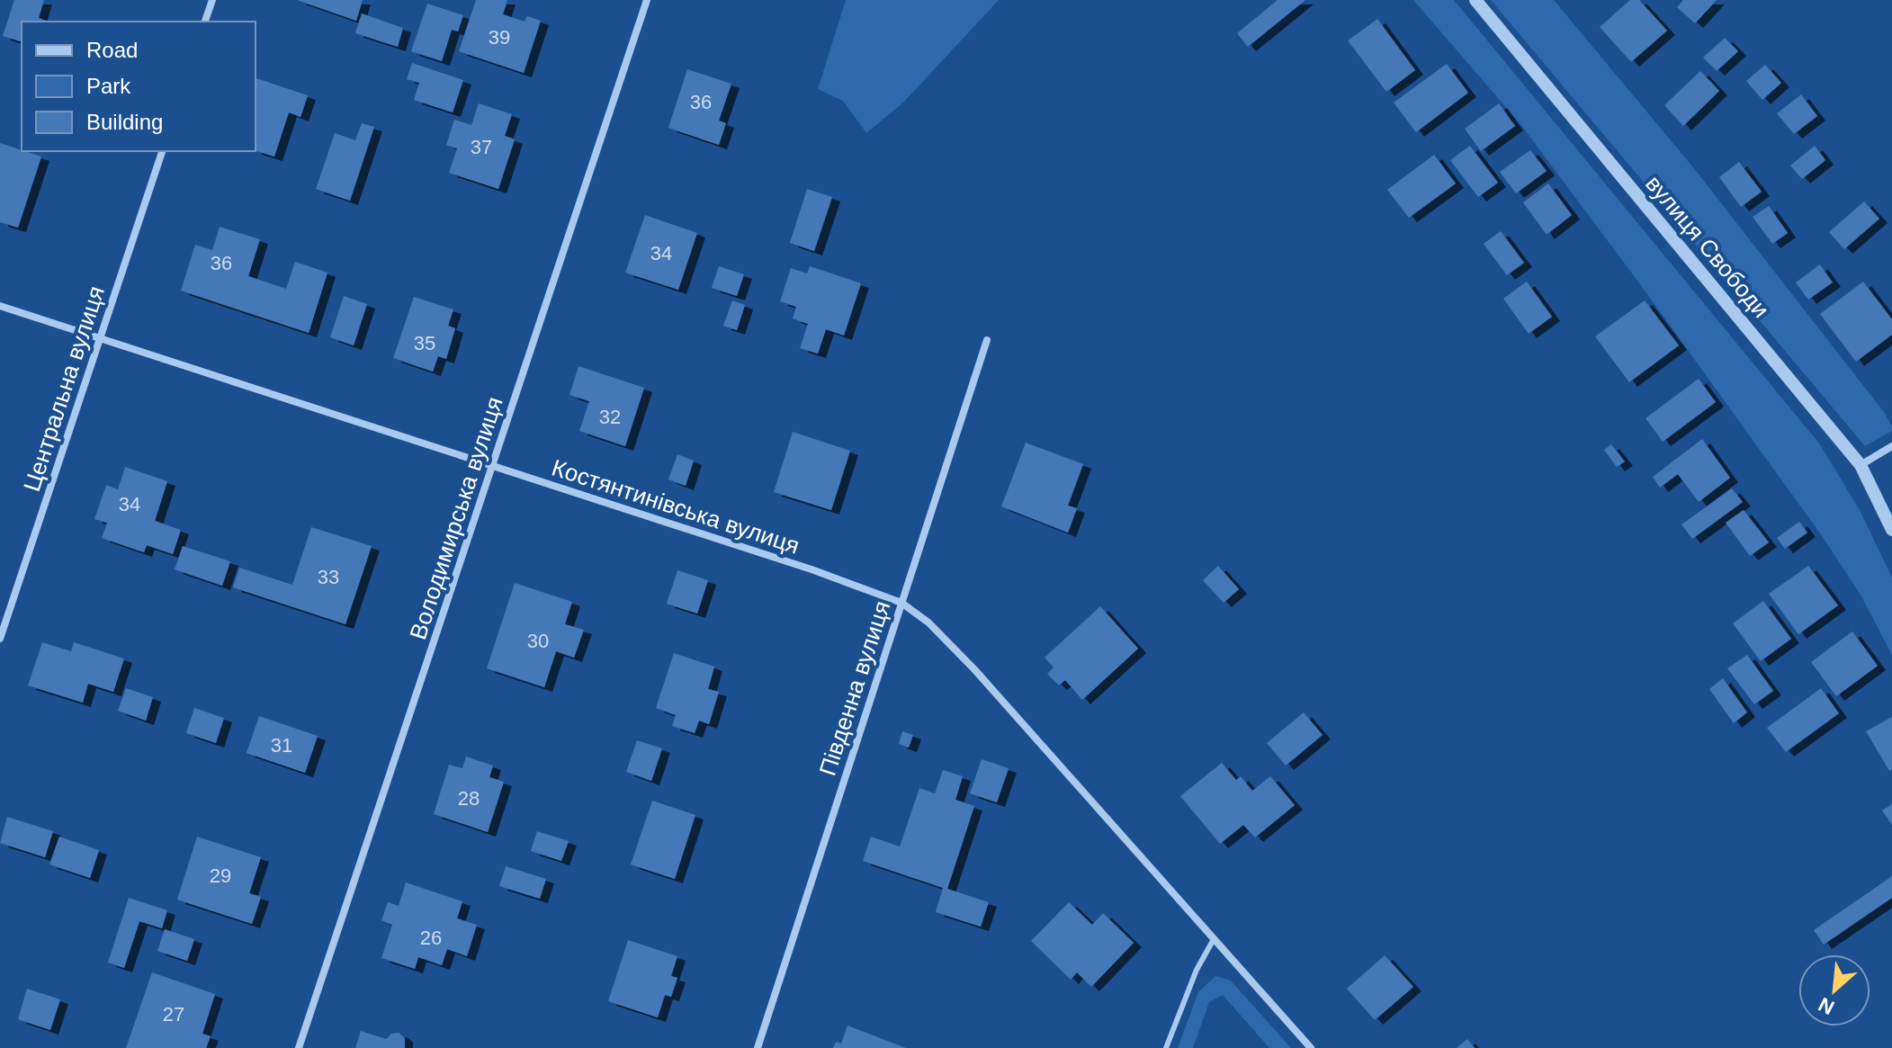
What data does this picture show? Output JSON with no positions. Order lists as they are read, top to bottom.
{
  "streets": {
    "street": [
      "вулиця Свободи",
      "Центральна вулиця",
      "Костянтинівська вулиця",
      "Володимирська вулиця",
      "Південна вулиця"
    ]
  },
  "crossings": [
    ["Центральна вулиця", "Костянтинівська вулиця"],
    ["Костянтинівська вулиця", "Володимирська вулиця"],
    ["Костянтинівська вулиця", "Південна вулиця"]
  ],
  "house_numbers": [
    "39",
    "36",
    "37",
    "34",
    "36",
    "35",
    "32",
    "34",
    "33",
    "30",
    "31",
    "28",
    "29",
    "26",
    "27"
  ],
  "legend": ["Road", "Park", "Building"],
  "north": "bottom left"
}
